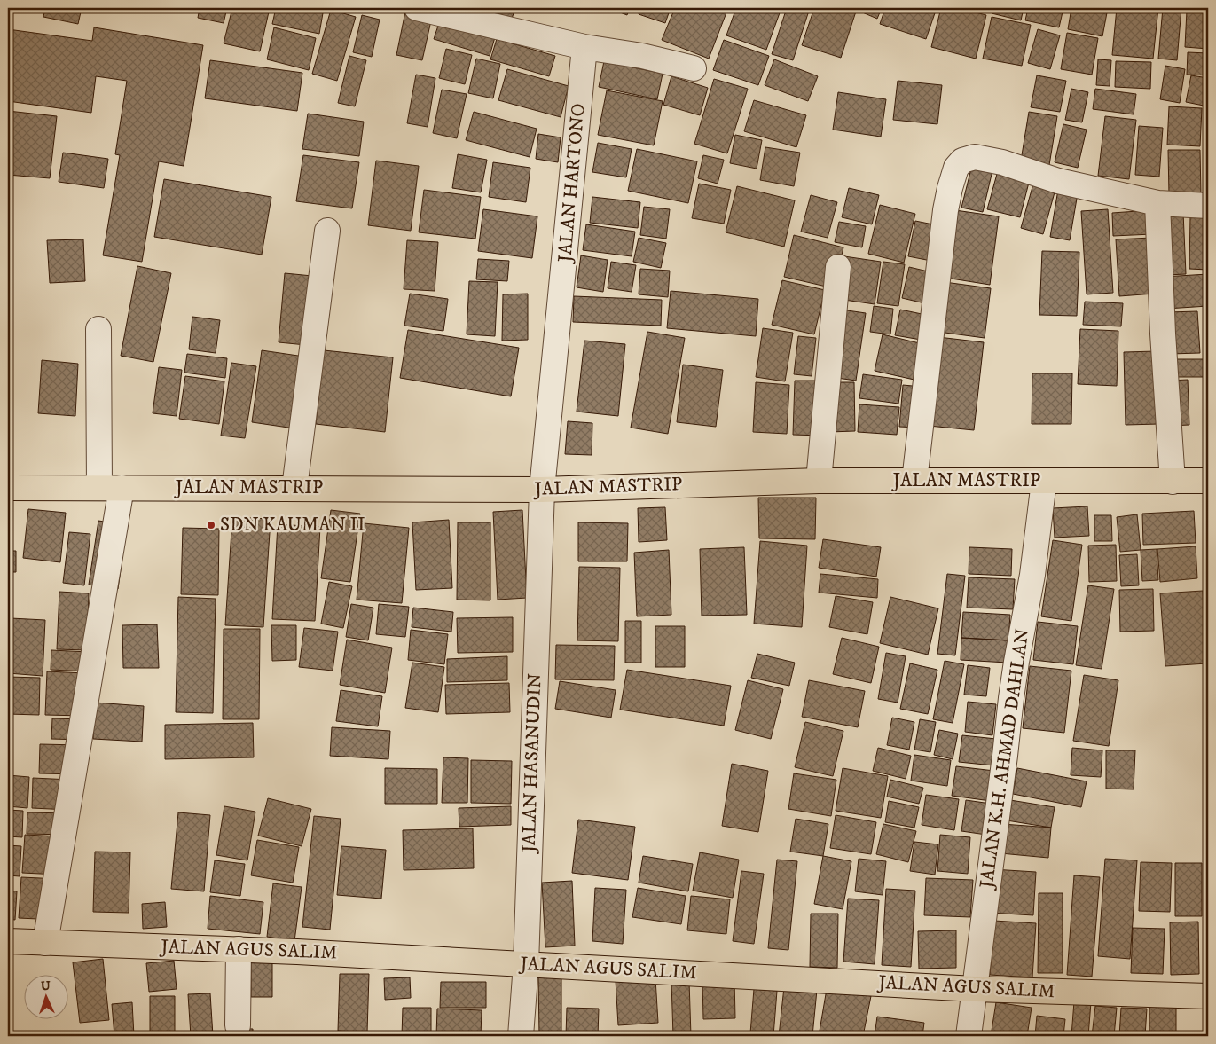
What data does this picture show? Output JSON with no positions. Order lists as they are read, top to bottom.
{
  "streets": {
    "main road": ["JALAN MASTRIP", "JALAN AGUS SALIM"],
    "street": ["JALAN HARTONO", "JALAN K.H. AHMAD DAHLAN", "JALAN HASANUDIN"]
  },
  "crossings": [
    ["JALAN HARTONO", "JALAN MASTRIP"],
    ["JALAN HARTONO", "JALAN HASANUDIN"],
    ["JALAN MASTRIP", "JALAN K.H. AHMAD DAHLAN"],
    ["JALAN MASTRIP", "JALAN HASANUDIN"],
    ["JALAN K.H. AHMAD DAHLAN", "JALAN AGUS SALIM"],
    ["JALAN HASANUDIN", "JALAN AGUS SALIM"]
  ],
  "places": ["SDN KAUMAN II"],
  "north": "top"
}
